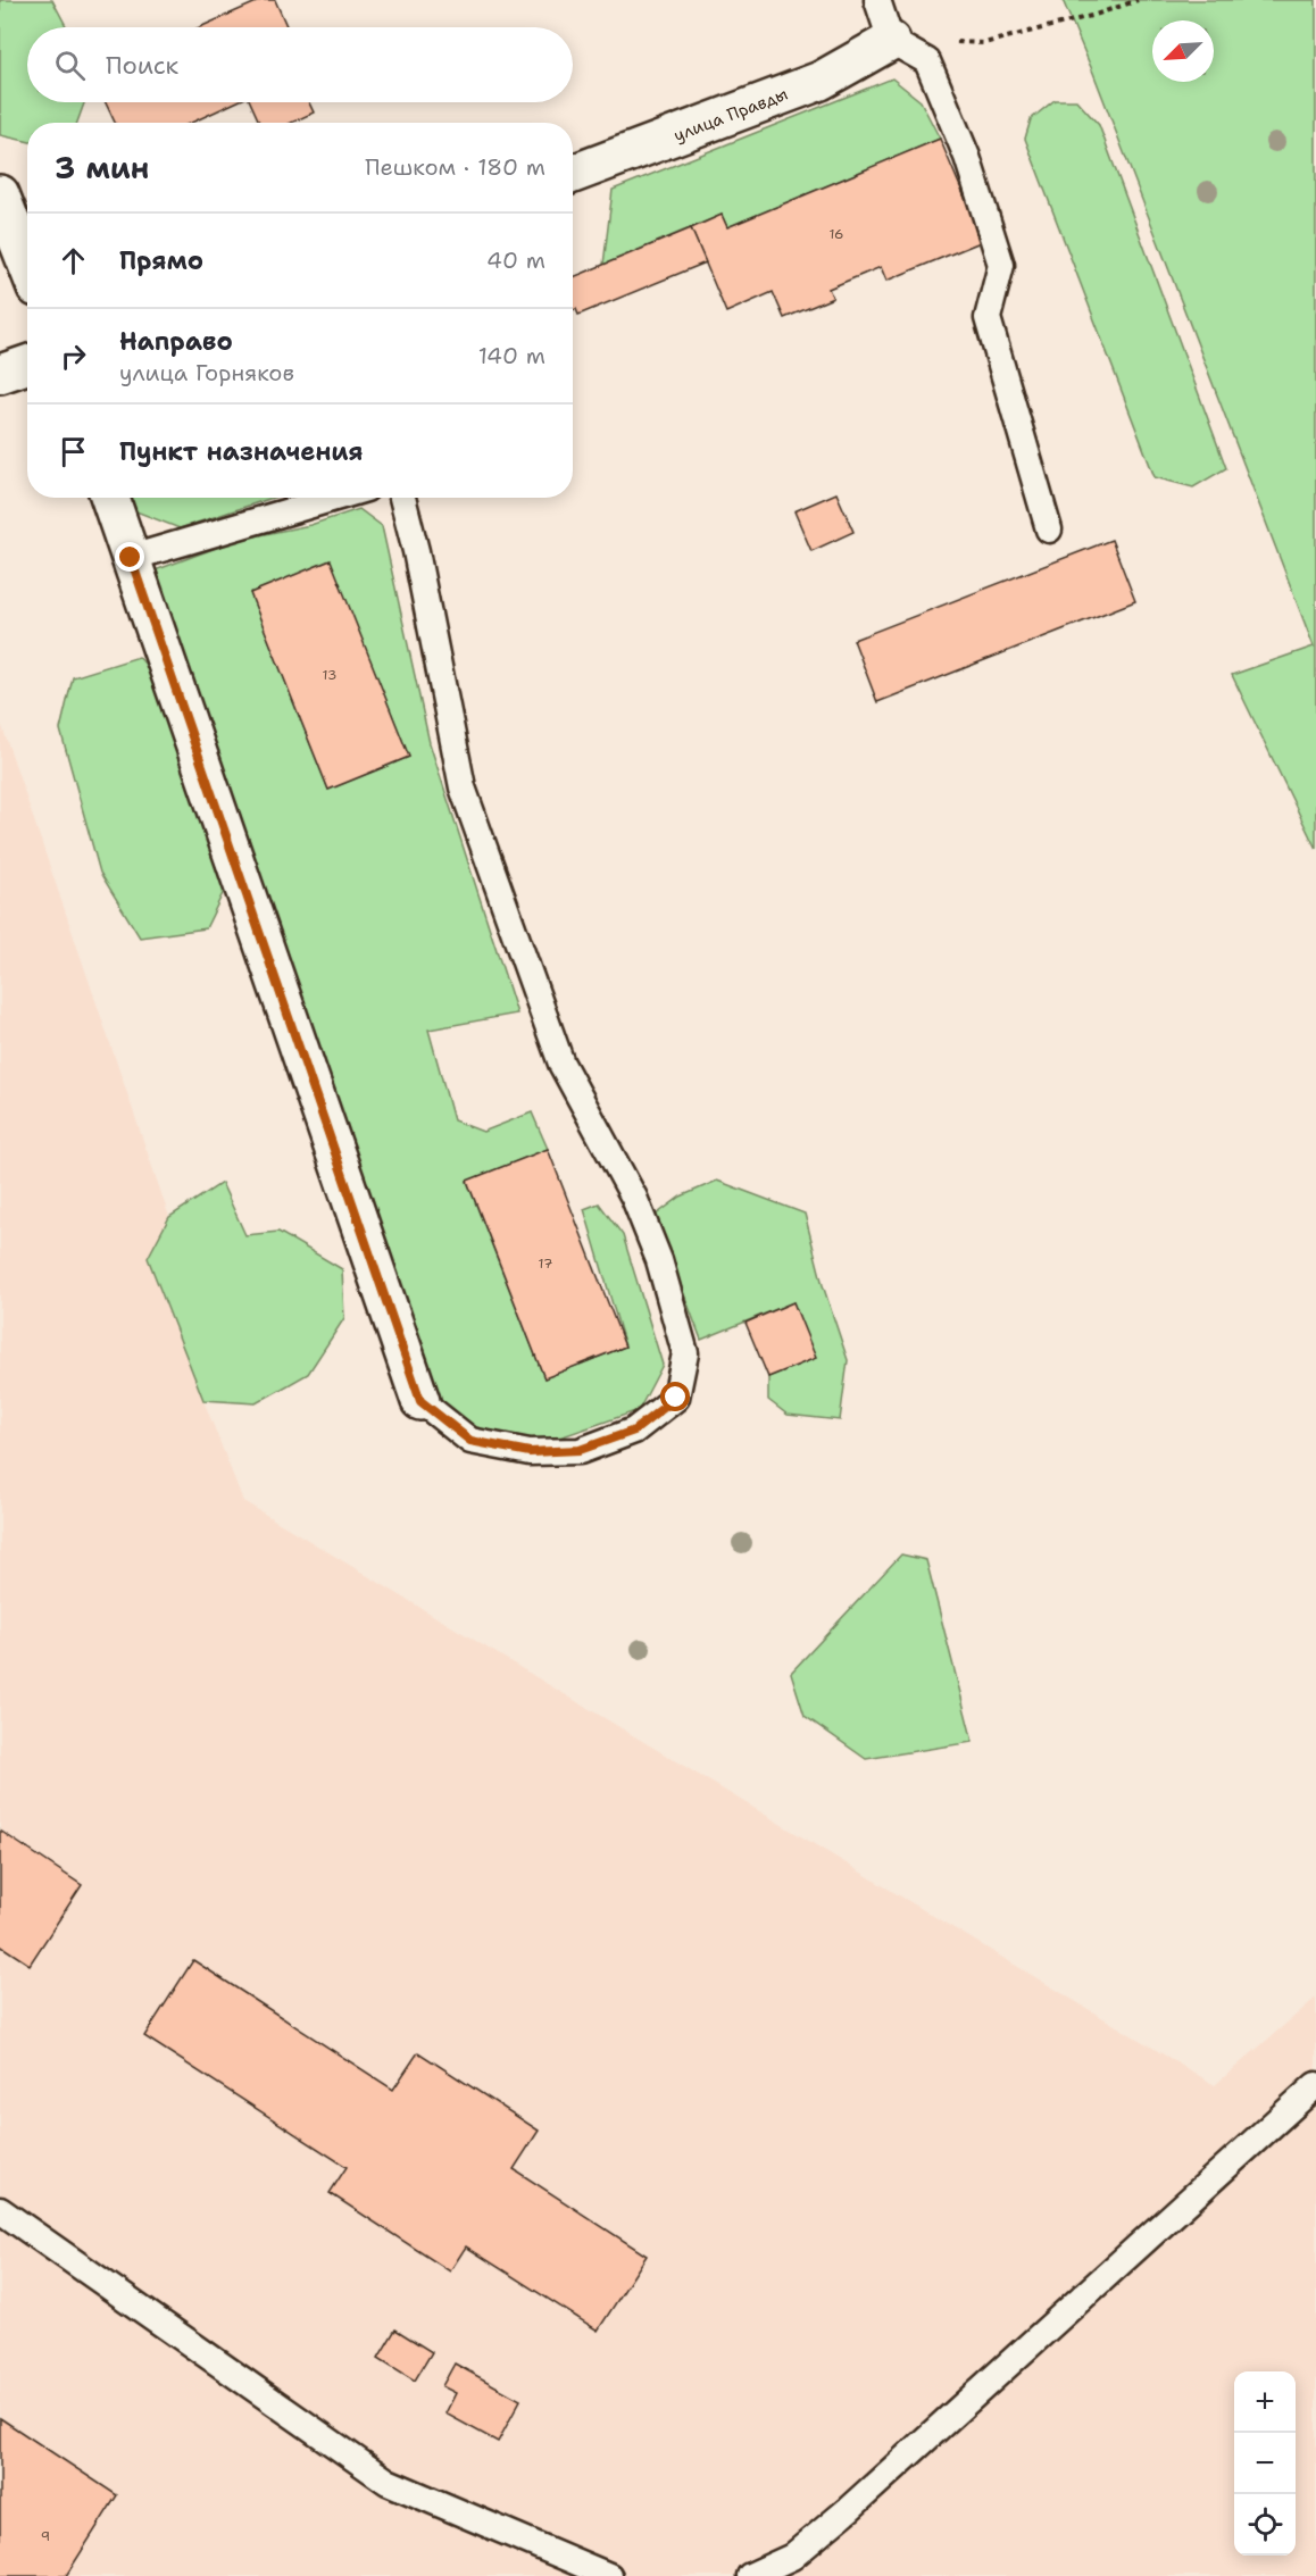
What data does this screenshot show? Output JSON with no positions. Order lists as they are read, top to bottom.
{
  "streets": {
    "street": ["улица Правды"]
  },
  "house_numbers": [
    "16",
    "13",
    "17",
    "9"
  ],
  "north": "bottom left",
  "page": {
    "search": "Поиск",
    "heading": ["3 мин", "Пешком · 180 m"],
    "list": [
      ["Прямо", "40 m"],
      ["Направо", "улица Горняков", "140 m"],
      "Пункт назначения"
    ],
    "map_buttons": ["+", "−"]
  }
}
